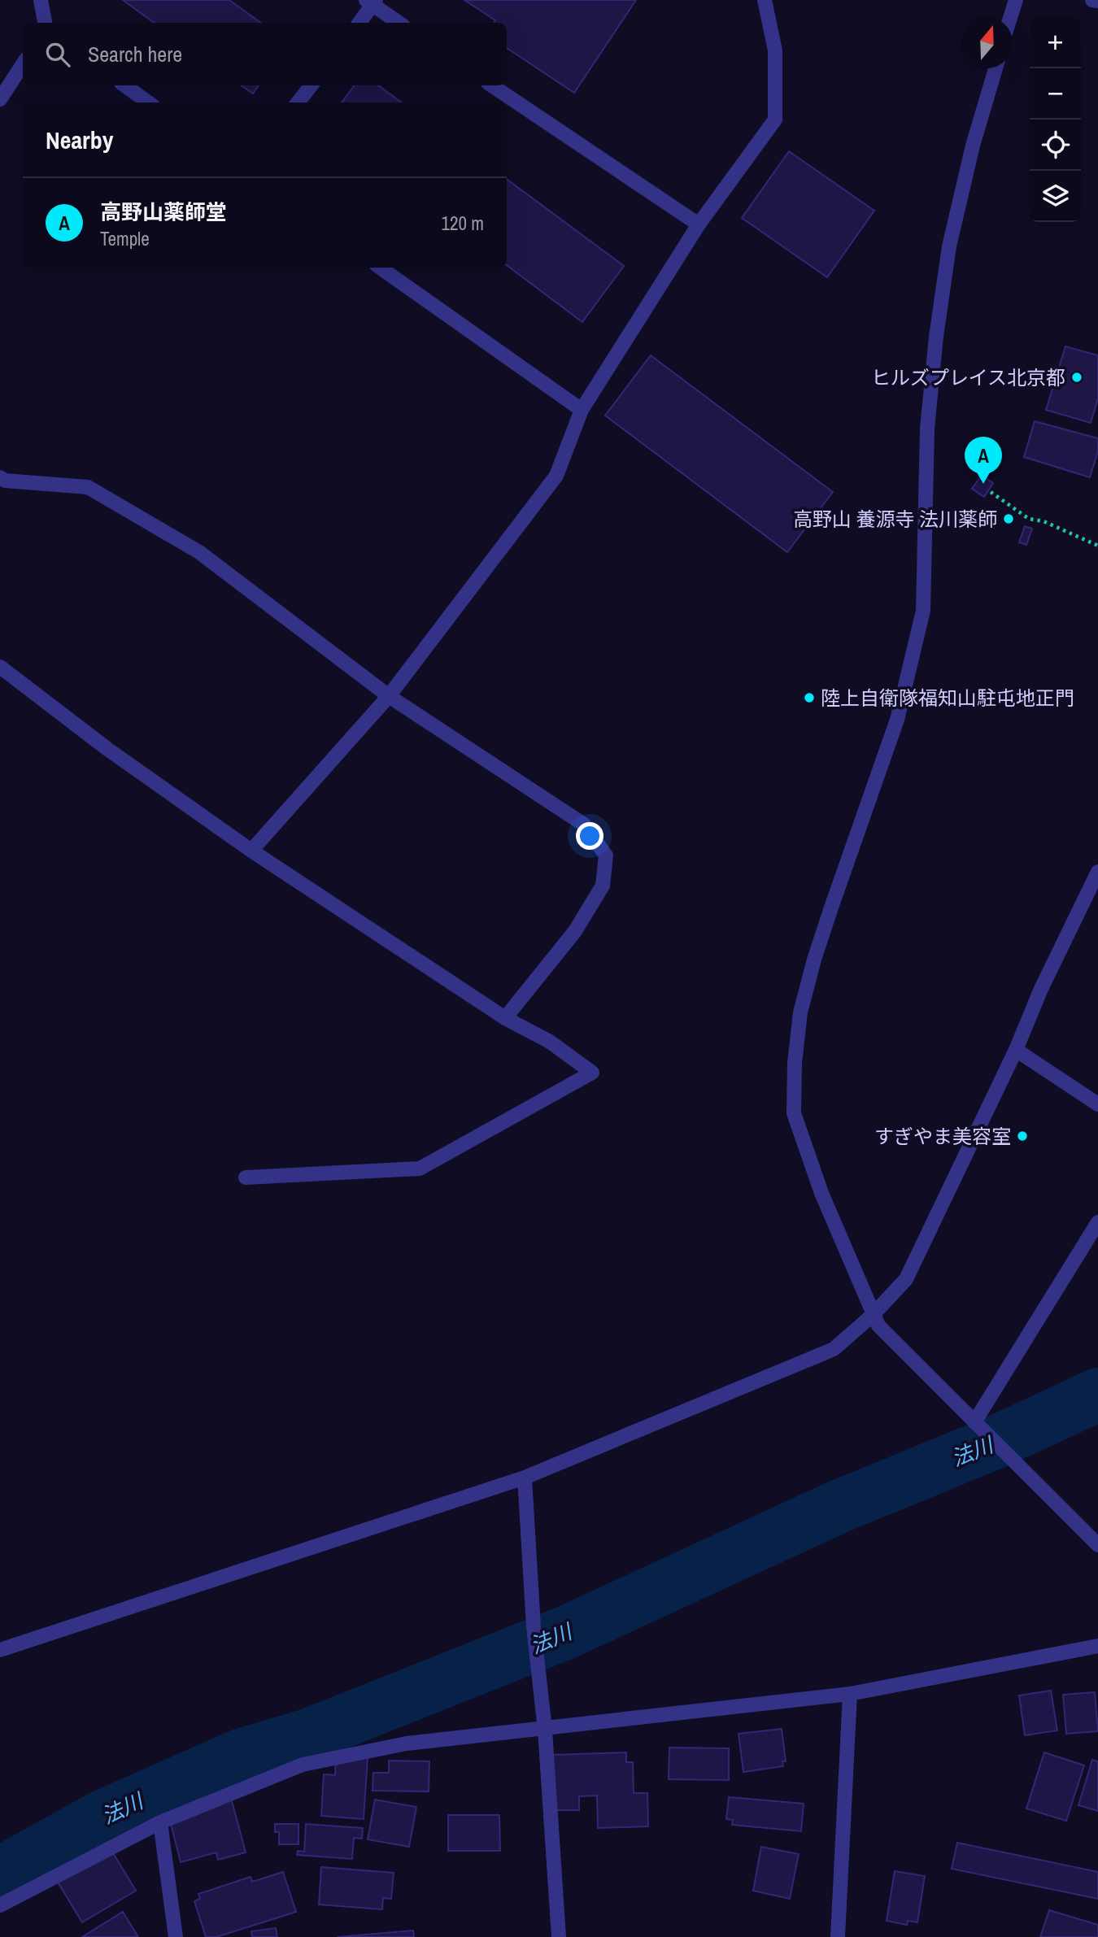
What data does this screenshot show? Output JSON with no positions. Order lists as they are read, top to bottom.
{
  "water": ["法川"],
  "places": [
    "ヒルズプレイス北京都",
    "高野山 養源寺 法川薬師",
    "陸上自衛隊福知山駐屯地正門",
    "すぎやま美容室"
  ],
  "north": "top",
  "page": {
    "map_buttons": ["+", "−"],
    "search": "Search here",
    "heading": "Nearby",
    "list": [
      {
        "mark": "A",
        "name": "高野山薬師堂",
        "note": "Temple",
        "value": "120 m"
      }
    ],
    "pins": "A"
  }
}
